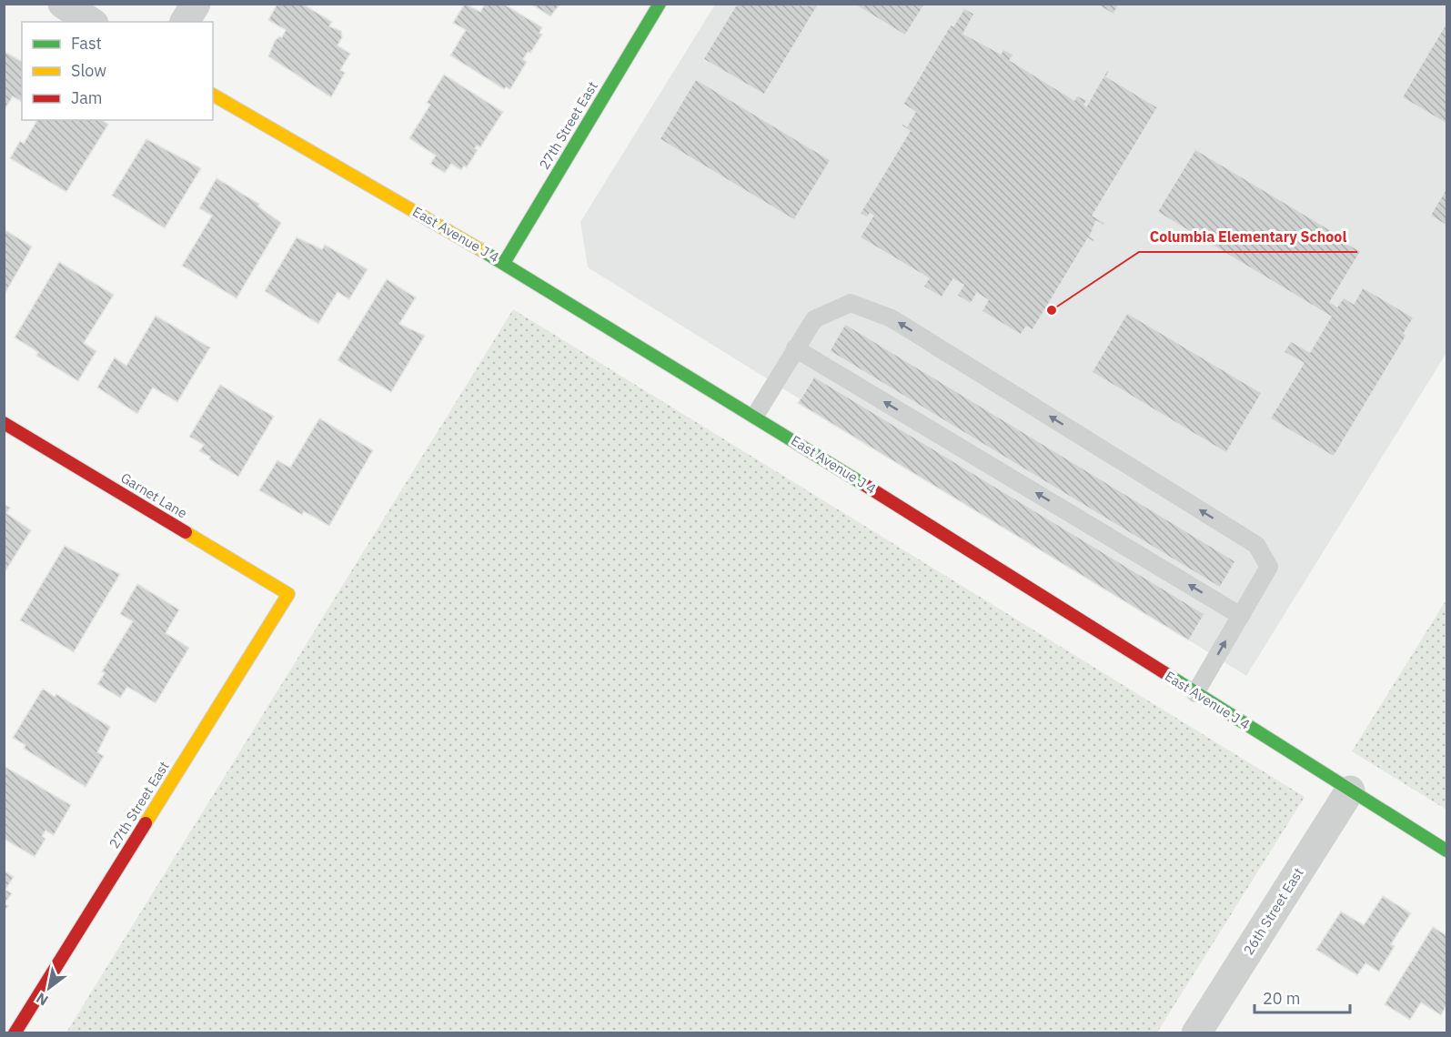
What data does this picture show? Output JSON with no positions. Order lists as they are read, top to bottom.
{
  "streets": {
    "street": [
      "27th Street East",
      "East Avenue J 4",
      "Garnet Lane",
      "26th Street East"
    ]
  },
  "crossings": [
    ["27th Street East", "East Avenue J 4"],
    ["27th Street East", "Garnet Lane"],
    ["East Avenue J 4", "26th Street East"]
  ],
  "places": ["Columbia Elementary School"],
  "legend": ["Fast", "Slow", "Jam"],
  "scale_bar": "20 m",
  "north": "bottom left"
}
